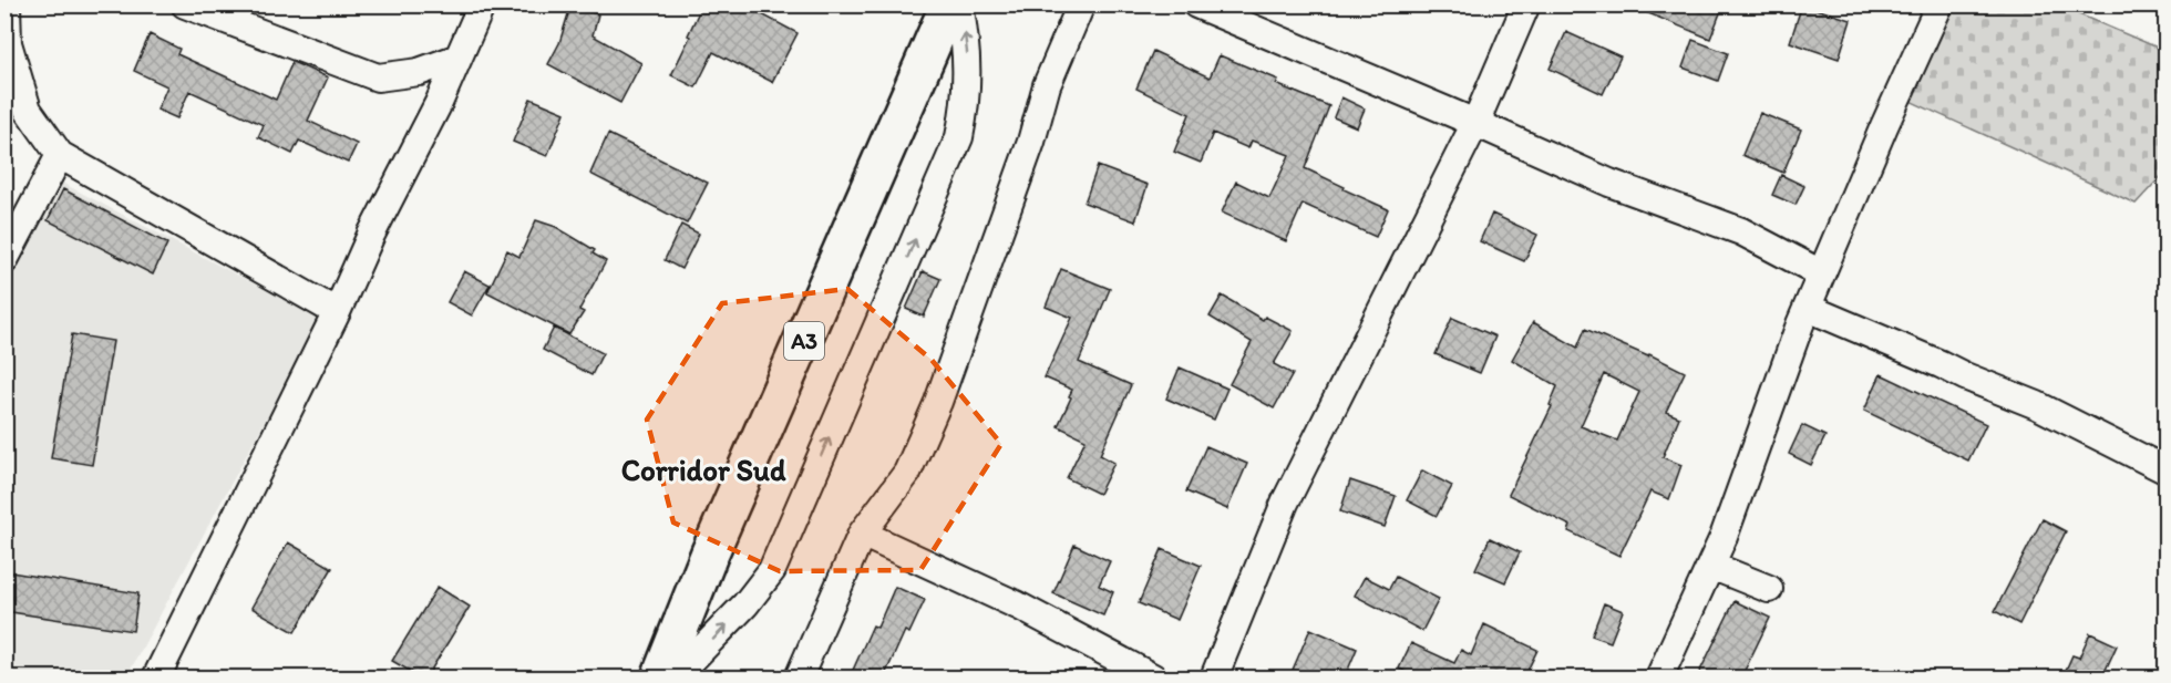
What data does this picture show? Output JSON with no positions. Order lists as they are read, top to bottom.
{
  "streets": {
    "highway": ["A3"]
  },
  "districts": ["Corridor Sud"]
}
